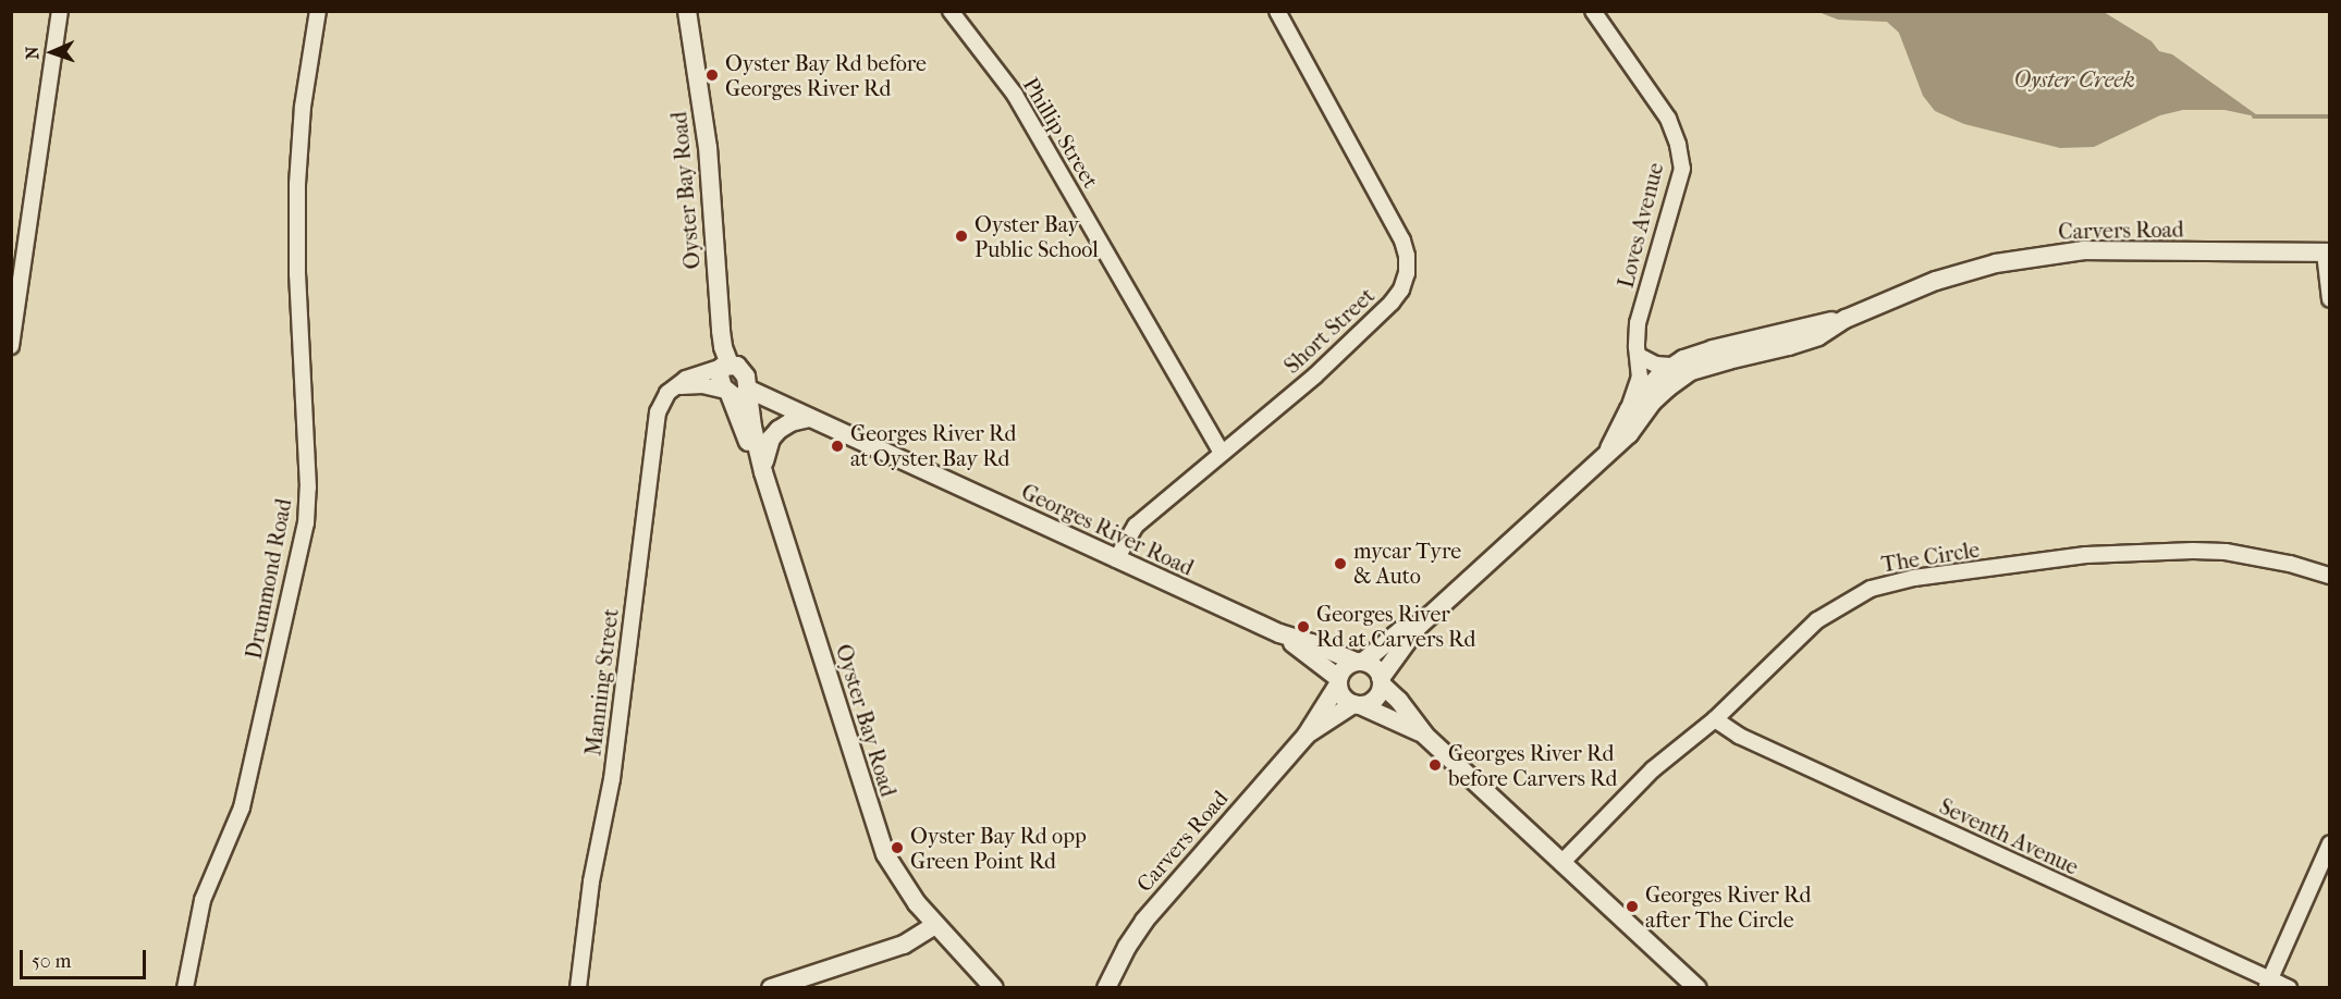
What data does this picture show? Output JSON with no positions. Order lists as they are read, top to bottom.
{
  "streets": {
    "street": [
      "Phillip Street",
      "Oyster Bay Road",
      "Loves Avenue",
      "Carvers Road",
      "Short Street",
      "Georges River Road",
      "The Circle",
      "Drummond Road",
      "Manning Street",
      "Seventh Avenue"
    ]
  },
  "crossings": [
    ["Phillip Street", "Short Street"],
    ["Oyster Bay Road", "Georges River Road"],
    ["Oyster Bay Road", "Manning Street"],
    ["Loves Avenue", "Carvers Road"],
    ["Carvers Road", "Georges River Road"],
    ["Short Street", "Georges River Road"],
    ["The Circle", "Seventh Avenue"]
  ],
  "water": ["Oyster Creek"],
  "places": [
    "Oyster Bay Rd before Georges River Rd",
    "Oyster Bay Public School",
    "Georges River Rd at Oyster Bay Rd",
    "mycar Tyre & Auto",
    "Georges River Rd at Carvers Rd",
    "Georges River Rd before Carvers Rd",
    "Oyster Bay Rd opp Green Point Rd",
    "Georges River Rd after The Circle"
  ],
  "scale_bar": "50 m",
  "north": "left"
}
